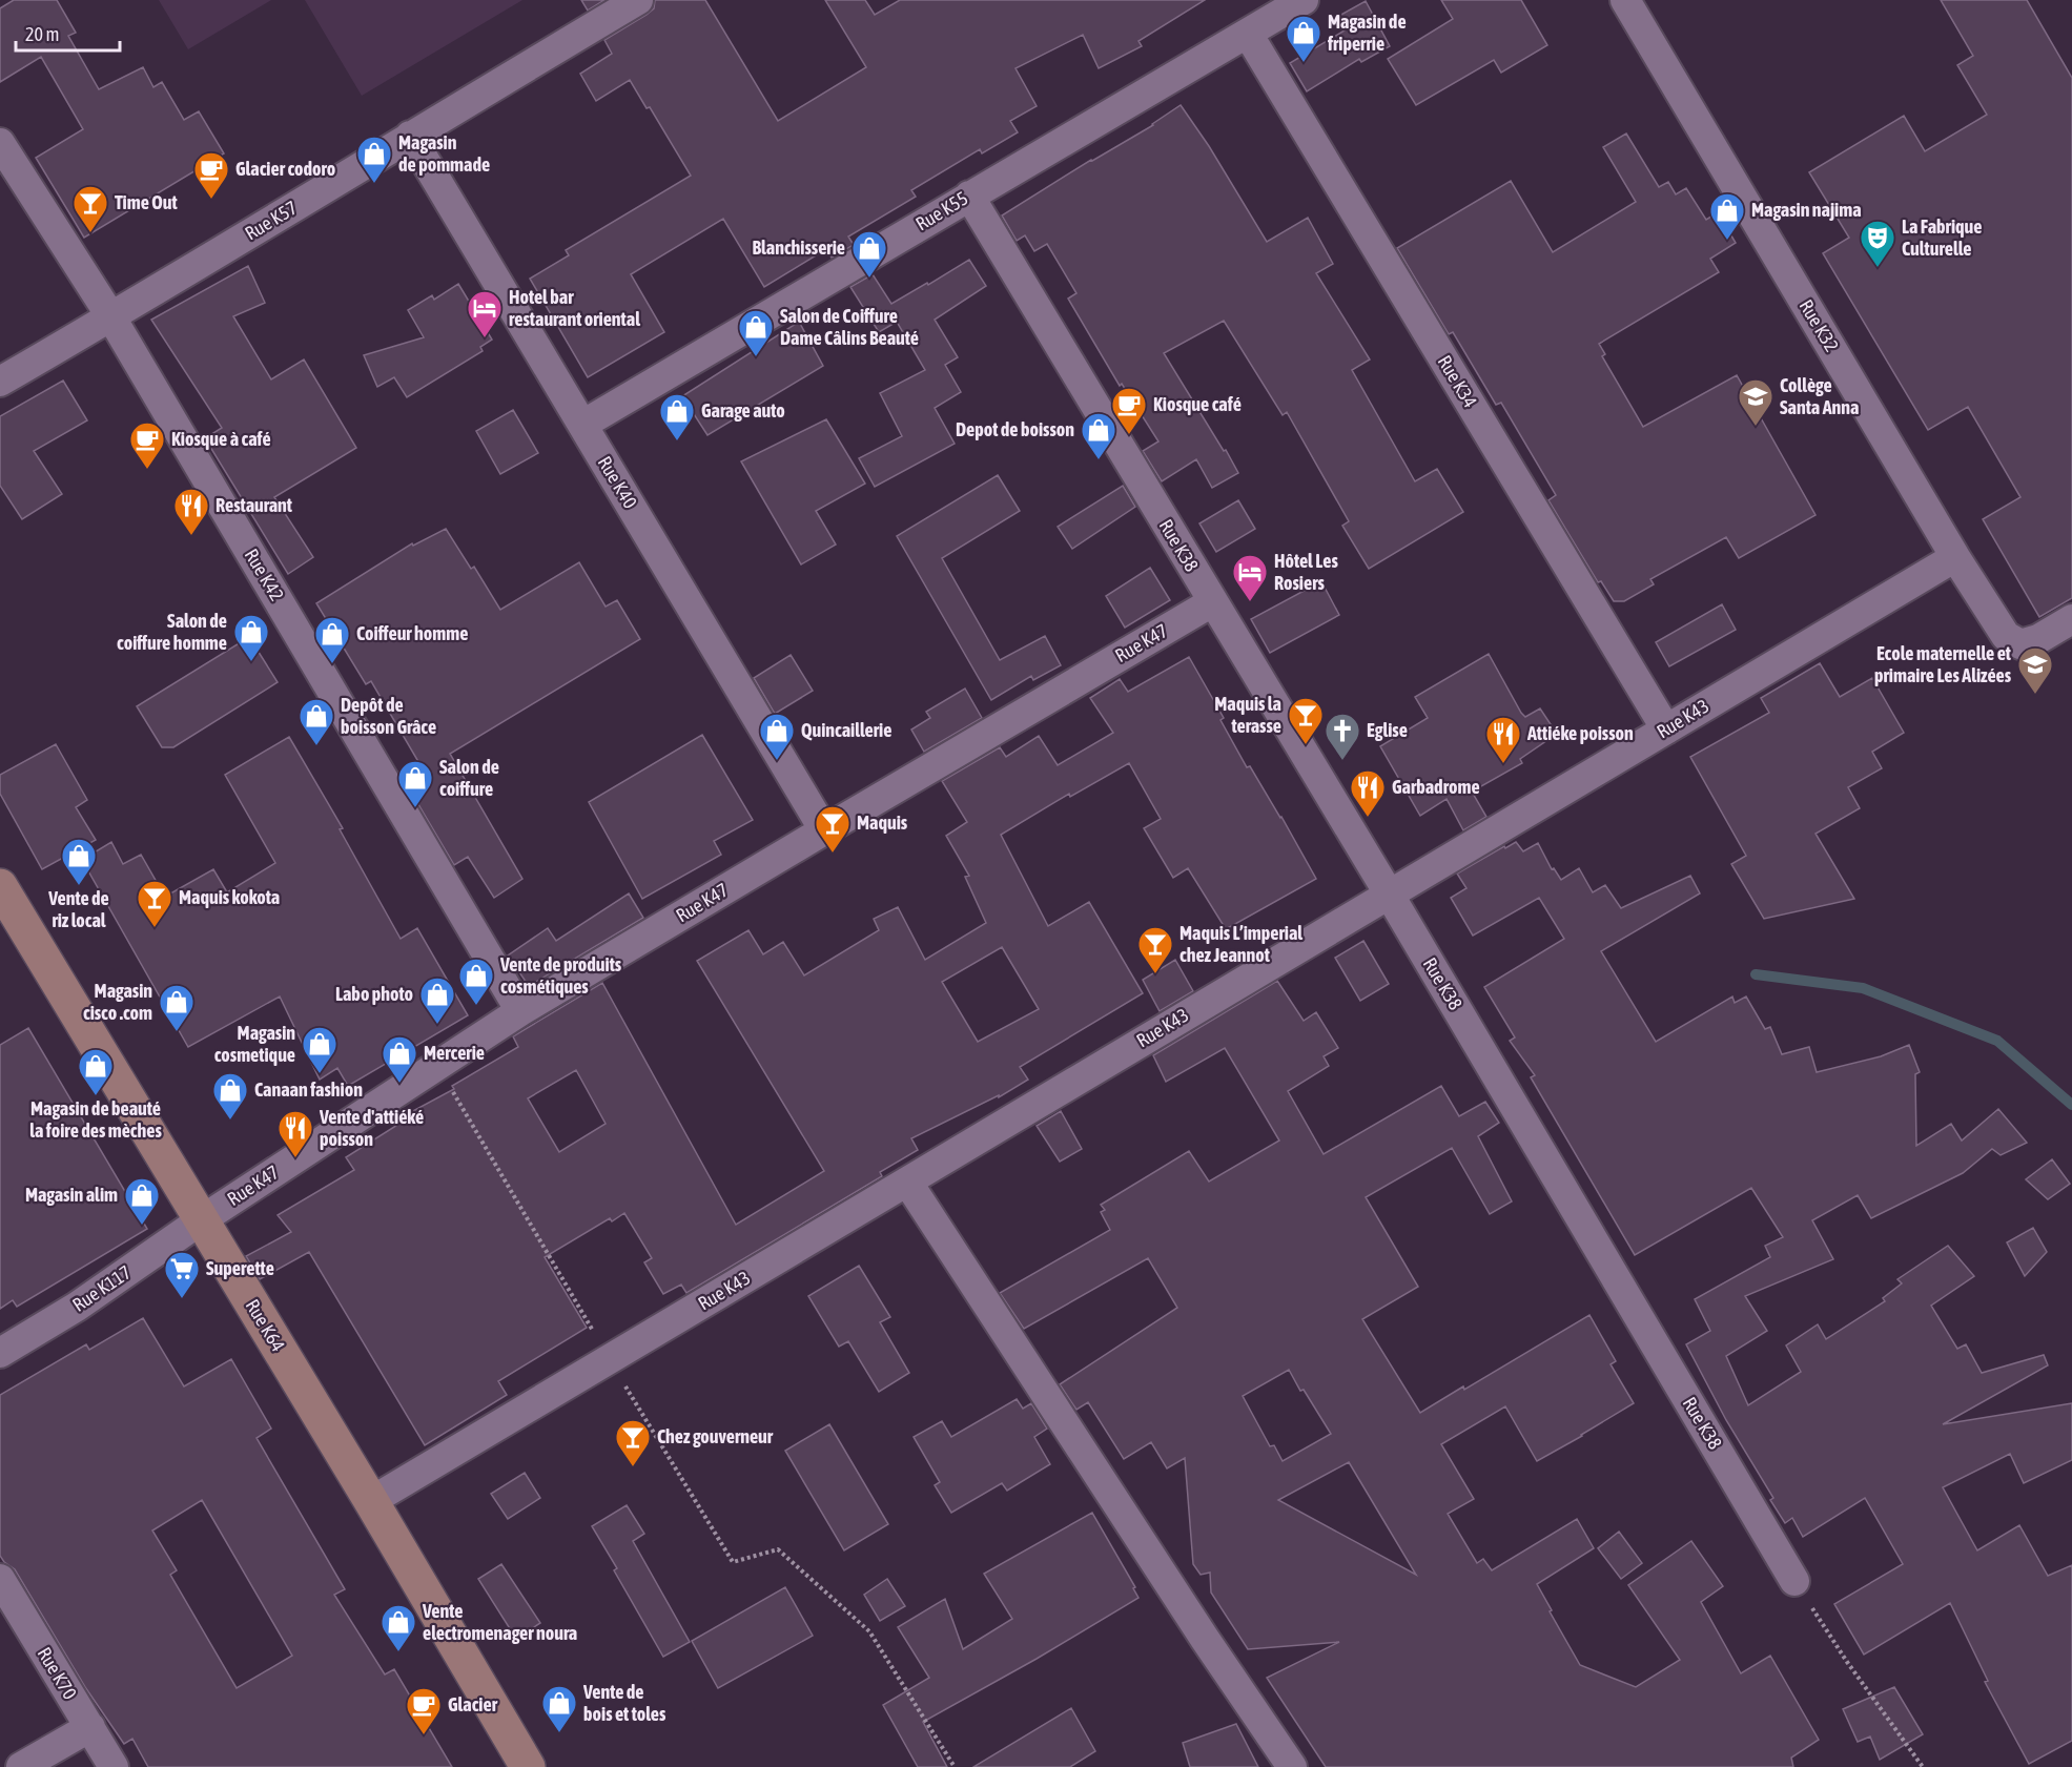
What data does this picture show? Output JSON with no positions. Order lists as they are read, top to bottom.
{
  "streets": {
    "street": [
      "Rue K55",
      "Rue K57",
      "Rue K32",
      "Rue K34",
      "Rue K40",
      "Rue K38",
      "Rue K42",
      "Rue K47",
      "Rue K43",
      "Rue K117",
      "Rue K64",
      "Rue K70"
    ]
  },
  "crossings": [
    ["Rue K55", "Rue K34"],
    ["Rue K55", "Rue K40"],
    ["Rue K55", "Rue K38"],
    ["Rue K57", "Rue K40"],
    ["Rue K57", "Rue K42"],
    ["Rue K32", "Rue K43"],
    ["Rue K34", "Rue K43"],
    ["Rue K40", "Rue K47"],
    ["Rue K38", "Rue K47"],
    ["Rue K38", "Rue K43"],
    ["Rue K42", "Rue K47"],
    ["Rue K47", "Rue K117"],
    ["Rue K47", "Rue K64"],
    ["Rue K43", "Rue K64"],
    ["Rue K117", "Rue K64"]
  ],
  "places": {
    "shop": [
      "Magasin de friperrie",
      "Magasin de pommade",
      "Magasin najima",
      "Blanchisserie",
      "Salon de Coiffure Dame Câlins Beauté",
      "Garage auto",
      "Depot de boisson",
      "Salon de coiffure homme",
      "Coiffeur homme",
      "Depôt de boisson Grâce",
      "Quincaillerie",
      "Salon de coiffure",
      "Vente de riz local",
      "Vente de produits cosmétiques",
      "Labo photo",
      "Magasin cisco .com",
      "Magasin cosmetique",
      "Mercerie",
      "Magasin de beauté la foire des mèches",
      "Canaan fashion",
      "Magasin alim",
      "Vente electromenager noura",
      "Vente de bois et toles"
    ],
    "cafe": [
      "Glacier codoro",
      "Kiosque café",
      "Kiosque à café",
      "Glacier"
    ],
    "bar": [
      "Time Out",
      "Maquis la terasse",
      "Maquis",
      "Maquis kokota",
      "Maquis L’imperial chez Jeannot",
      "Chez gouverneur"
    ],
    "theatre": ["La Fabrique Culturelle"],
    "hotel": ["Hotel bar restaurant oriental", "Hôtel Les Rosiers"],
    "school or university": ["Collège Santa Anna", "Ecole maternelle et primaire Les Alizées"],
    "restaurant": [
      "Restaurant",
      "Attiéke poisson",
      "Garbadrome",
      "Vente d'attiéké poisson"
    ],
    "church": ["Eglise"],
    "supermarket": ["Superette"]
  },
  "scale_bar": "20 m"
}
